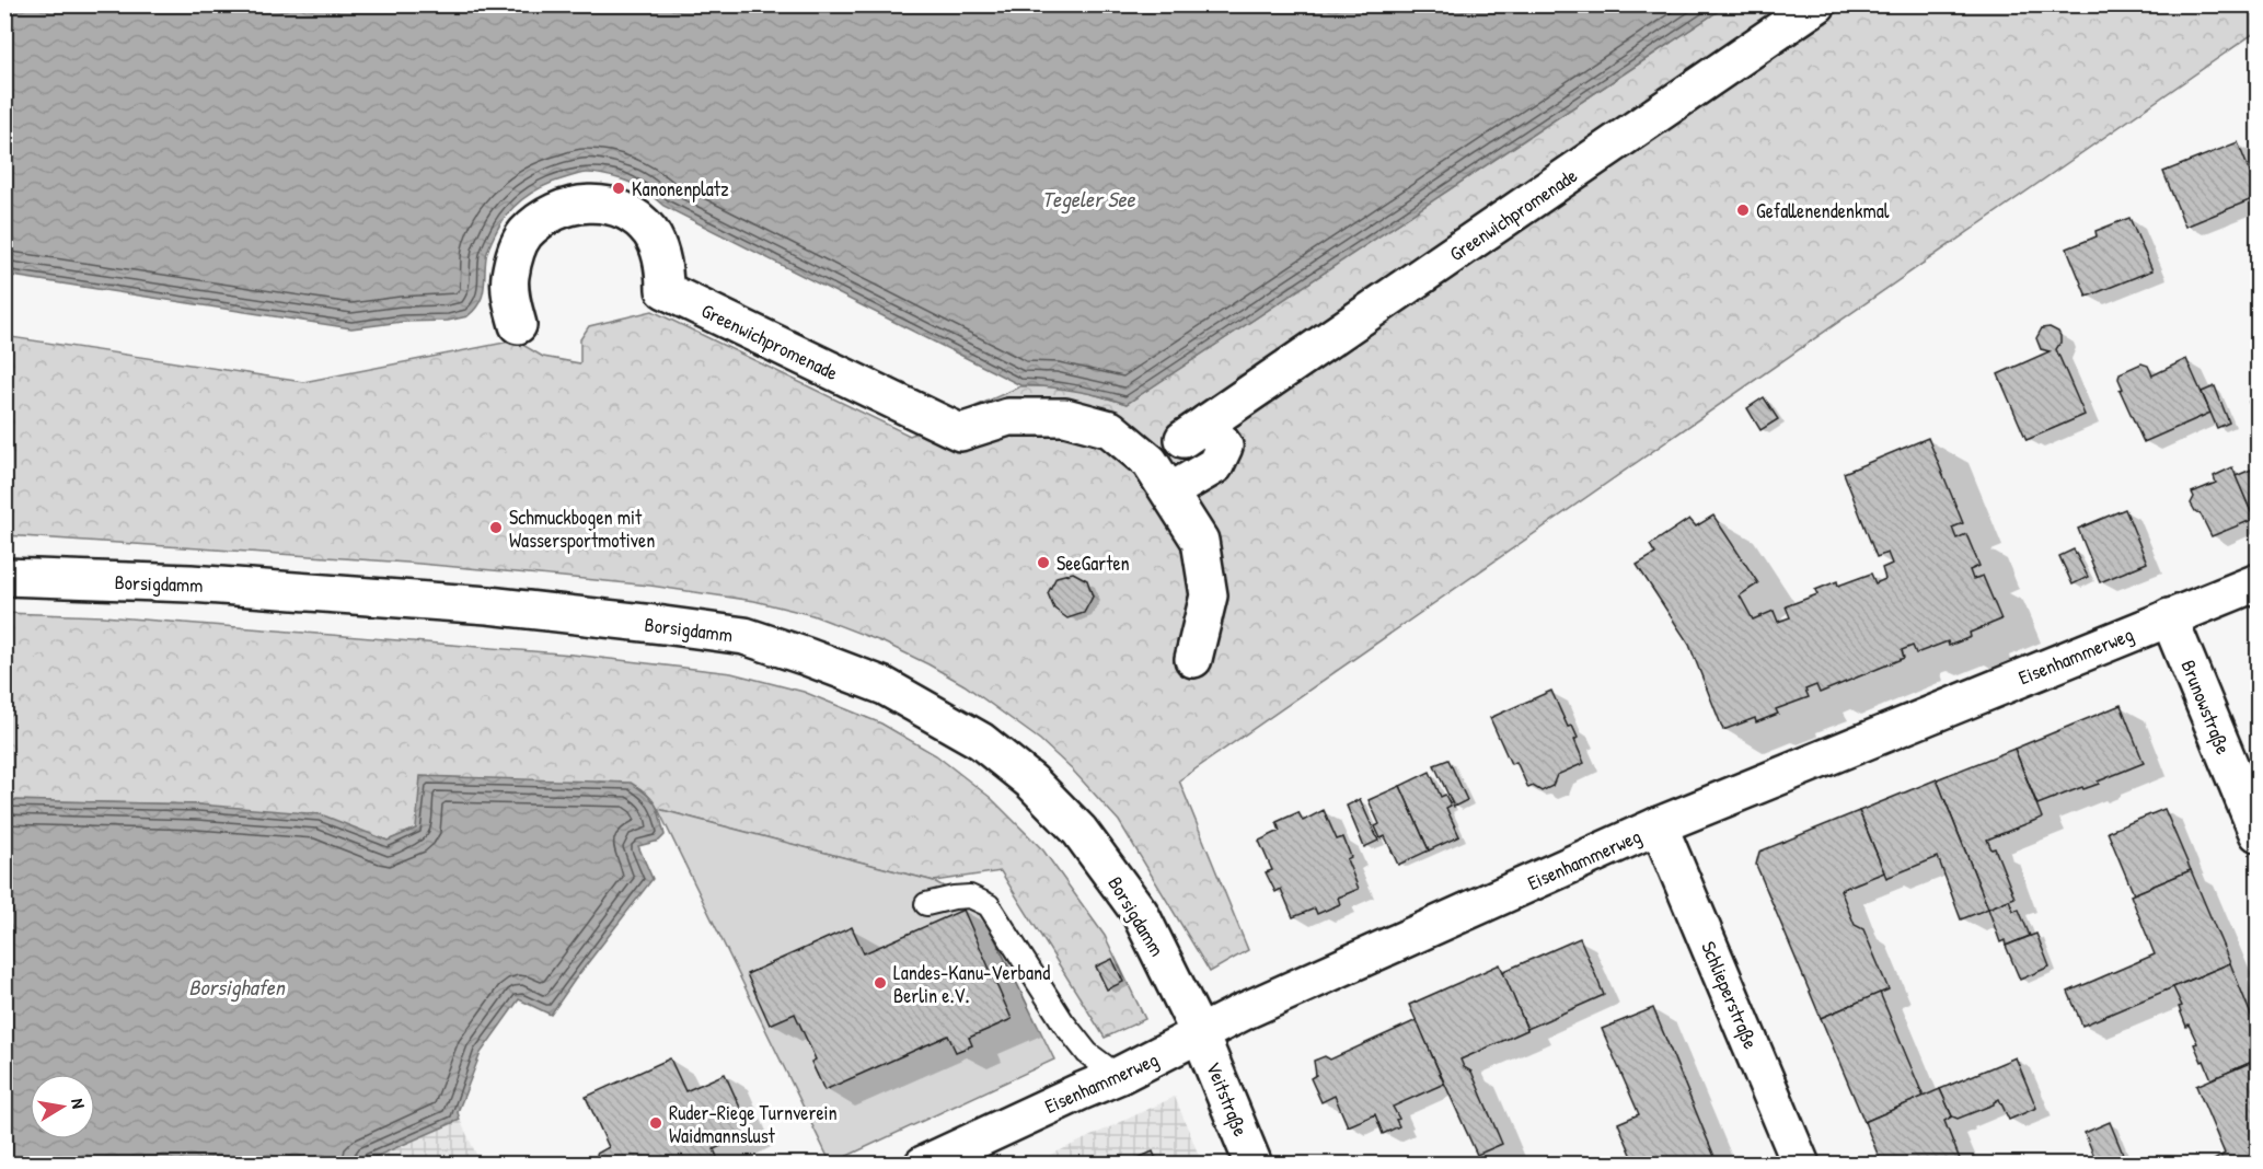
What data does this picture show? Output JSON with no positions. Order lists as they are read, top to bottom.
{
  "streets": {
    "street": [
      "Greenwichpromenade",
      "Borsigdamm",
      "Eisenhammerweg",
      "Brunowstraße",
      "Schlieperstraße",
      "Veitstraße"
    ]
  },
  "crossings": [
    ["Borsigdamm", "Eisenhammerweg"],
    ["Borsigdamm", "Veitstraße"],
    ["Eisenhammerweg", "Brunowstraße"],
    ["Eisenhammerweg", "Schlieperstraße"],
    ["Eisenhammerweg", "Veitstraße"]
  ],
  "water": ["Tegeler See", "Borsighafen"],
  "places": [
    "Kanonenplatz",
    "Gefallenendenkmal",
    "Schmuckbogen mit Wassersportmotiven",
    "SeeGarten",
    "Landes-Kanu-Verband Berlin e.V.",
    "Ruder-Riege Turnverein Waidmannslust"
  ],
  "north": "right"
}
